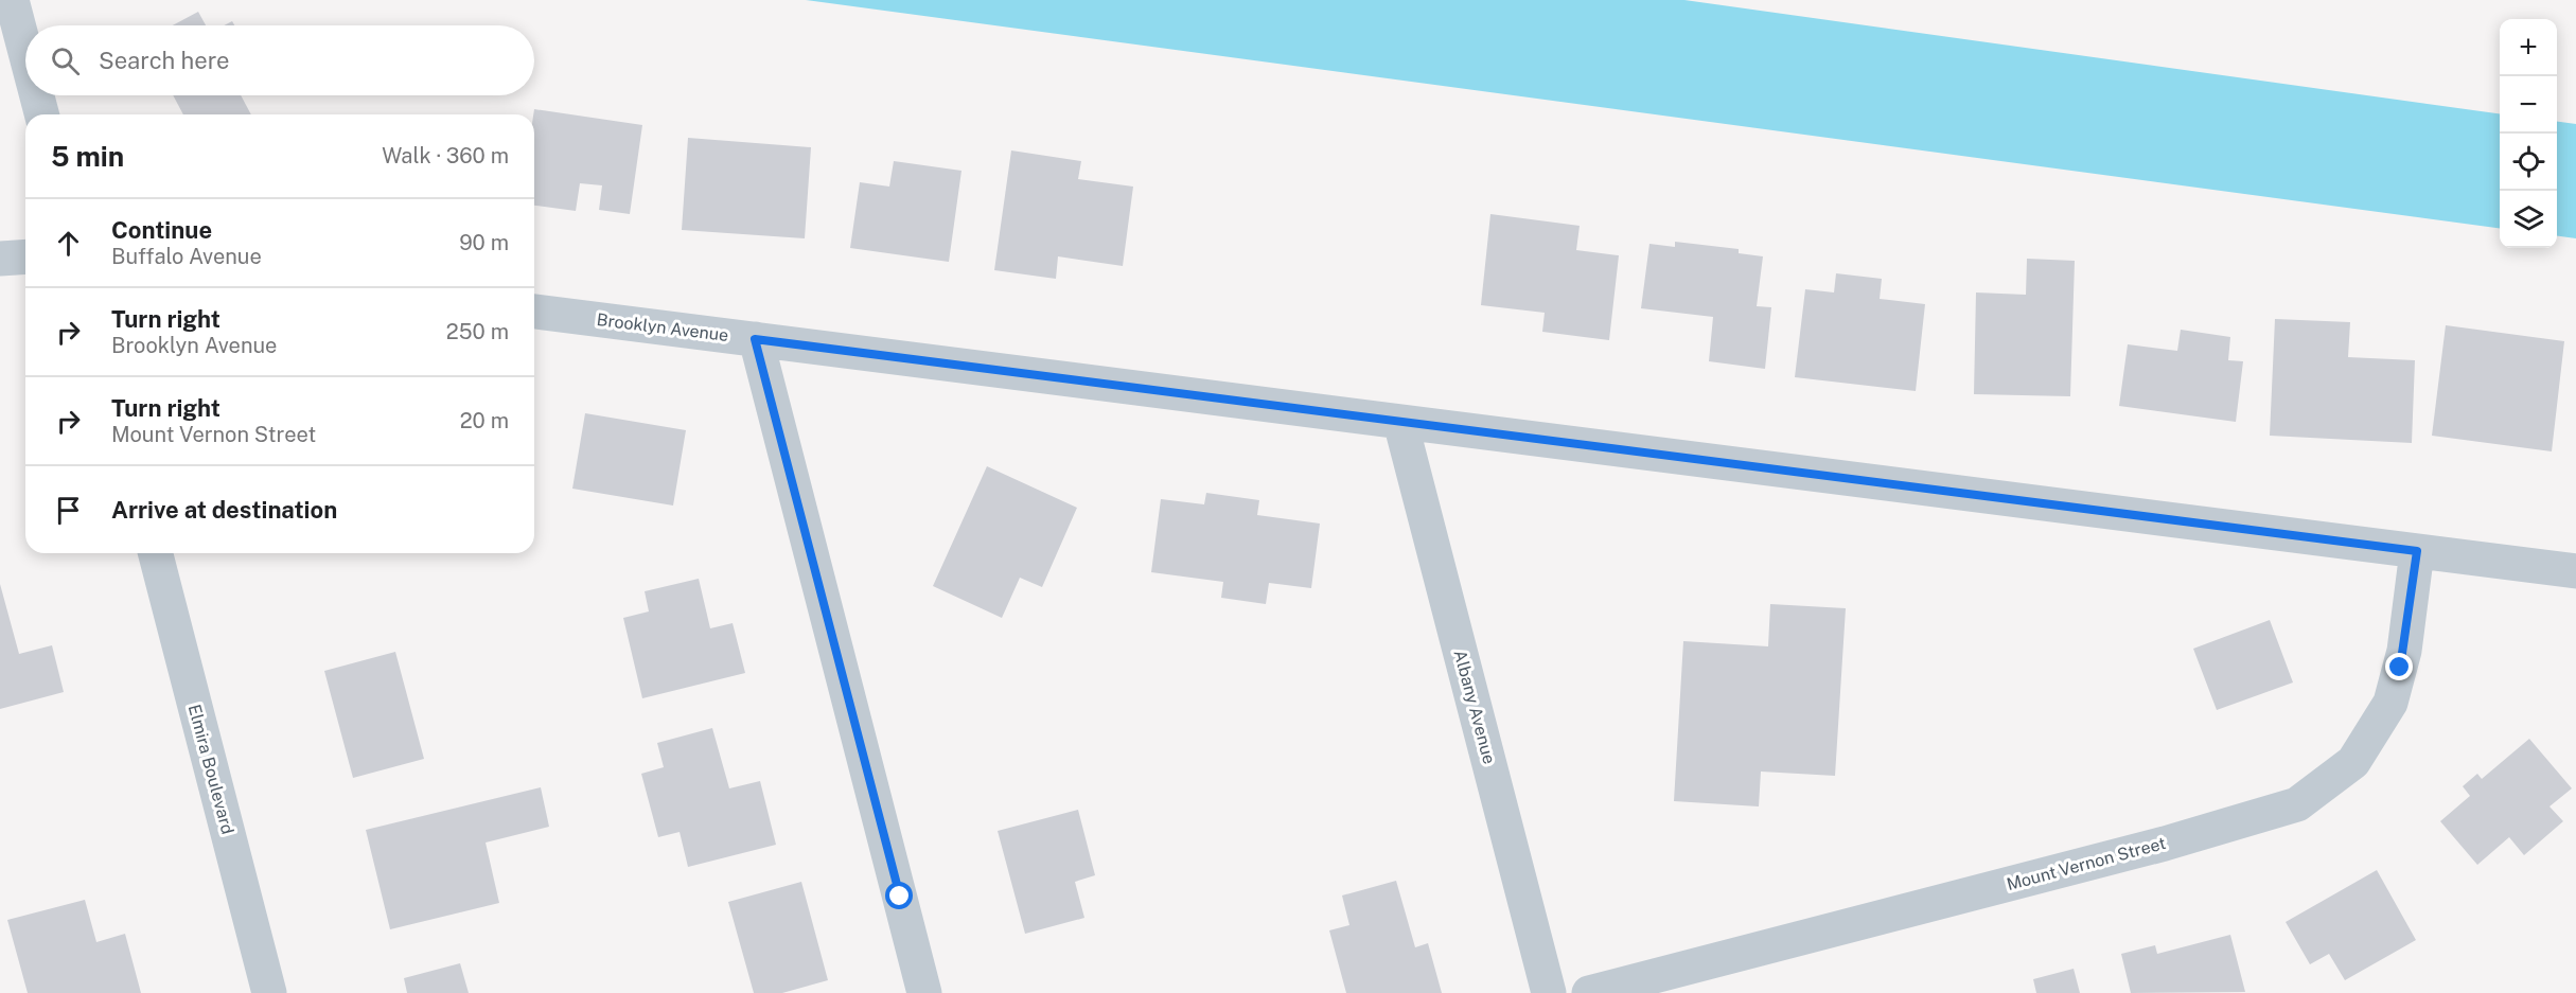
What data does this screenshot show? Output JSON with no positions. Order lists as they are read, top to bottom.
{
  "streets": {
    "street": [
      "Brooklyn Avenue",
      "Albany Avenue",
      "Elmira Boulevard",
      "Mount Vernon Street"
    ]
  },
  "crossings": [
    ["Brooklyn Avenue", "Albany Avenue"],
    ["Brooklyn Avenue", "Mount Vernon Street"]
  ],
  "page": {
    "map_buttons": ["+", "−"],
    "search": "Search here",
    "heading": ["5 min", "Walk · 360 m"],
    "list": [
      ["Continue", "Buffalo Avenue", "90 m"],
      ["Turn right", "Brooklyn Avenue", "250 m"],
      ["Turn right", "Mount Vernon Street", "20 m"],
      "Arrive at destination"
    ]
  }
}
